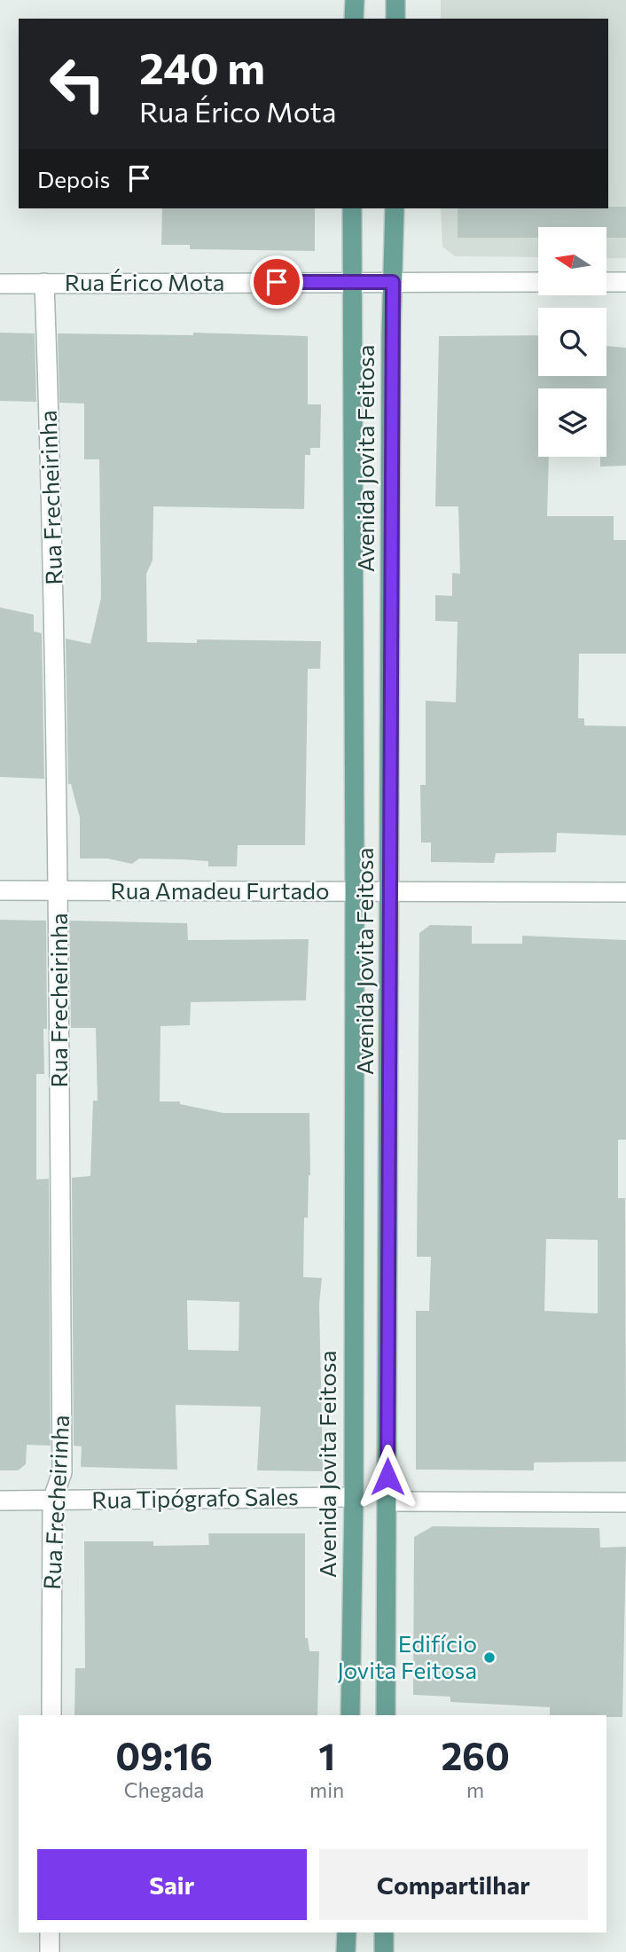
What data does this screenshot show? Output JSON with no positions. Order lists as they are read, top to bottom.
{
  "streets": {
    "main road": ["Avenida Jovita Feitosa"],
    "street": [
      "Rua Érico Mota",
      "Rua Frecheirinha",
      "Rua Amadeu Furtado",
      "Rua Tipógrafo Sales"
    ]
  },
  "crossings": [
    ["Rua Érico Mota", "Avenida Jovita Feitosa"],
    ["Rua Érico Mota", "Rua Frecheirinha"],
    ["Avenida Jovita Feitosa", "Rua Amadeu Furtado"],
    ["Avenida Jovita Feitosa", "Rua Tipógrafo Sales"],
    ["Rua Frecheirinha", "Rua Amadeu Furtado"],
    ["Rua Frecheirinha", "Rua Tipógrafo Sales"]
  ],
  "places": ["Edifício Jovita Feitosa"],
  "north": "left",
  "page": {
    "turn": ["240 m", "Rua Érico Mota"],
    "then": "Depois",
    "eta": [
      "09:16",
      "Chegada",
      "1",
      "min",
      "260",
      "m"
    ],
    "buttons": ["Sair", "Compartilhar"]
  }
}
